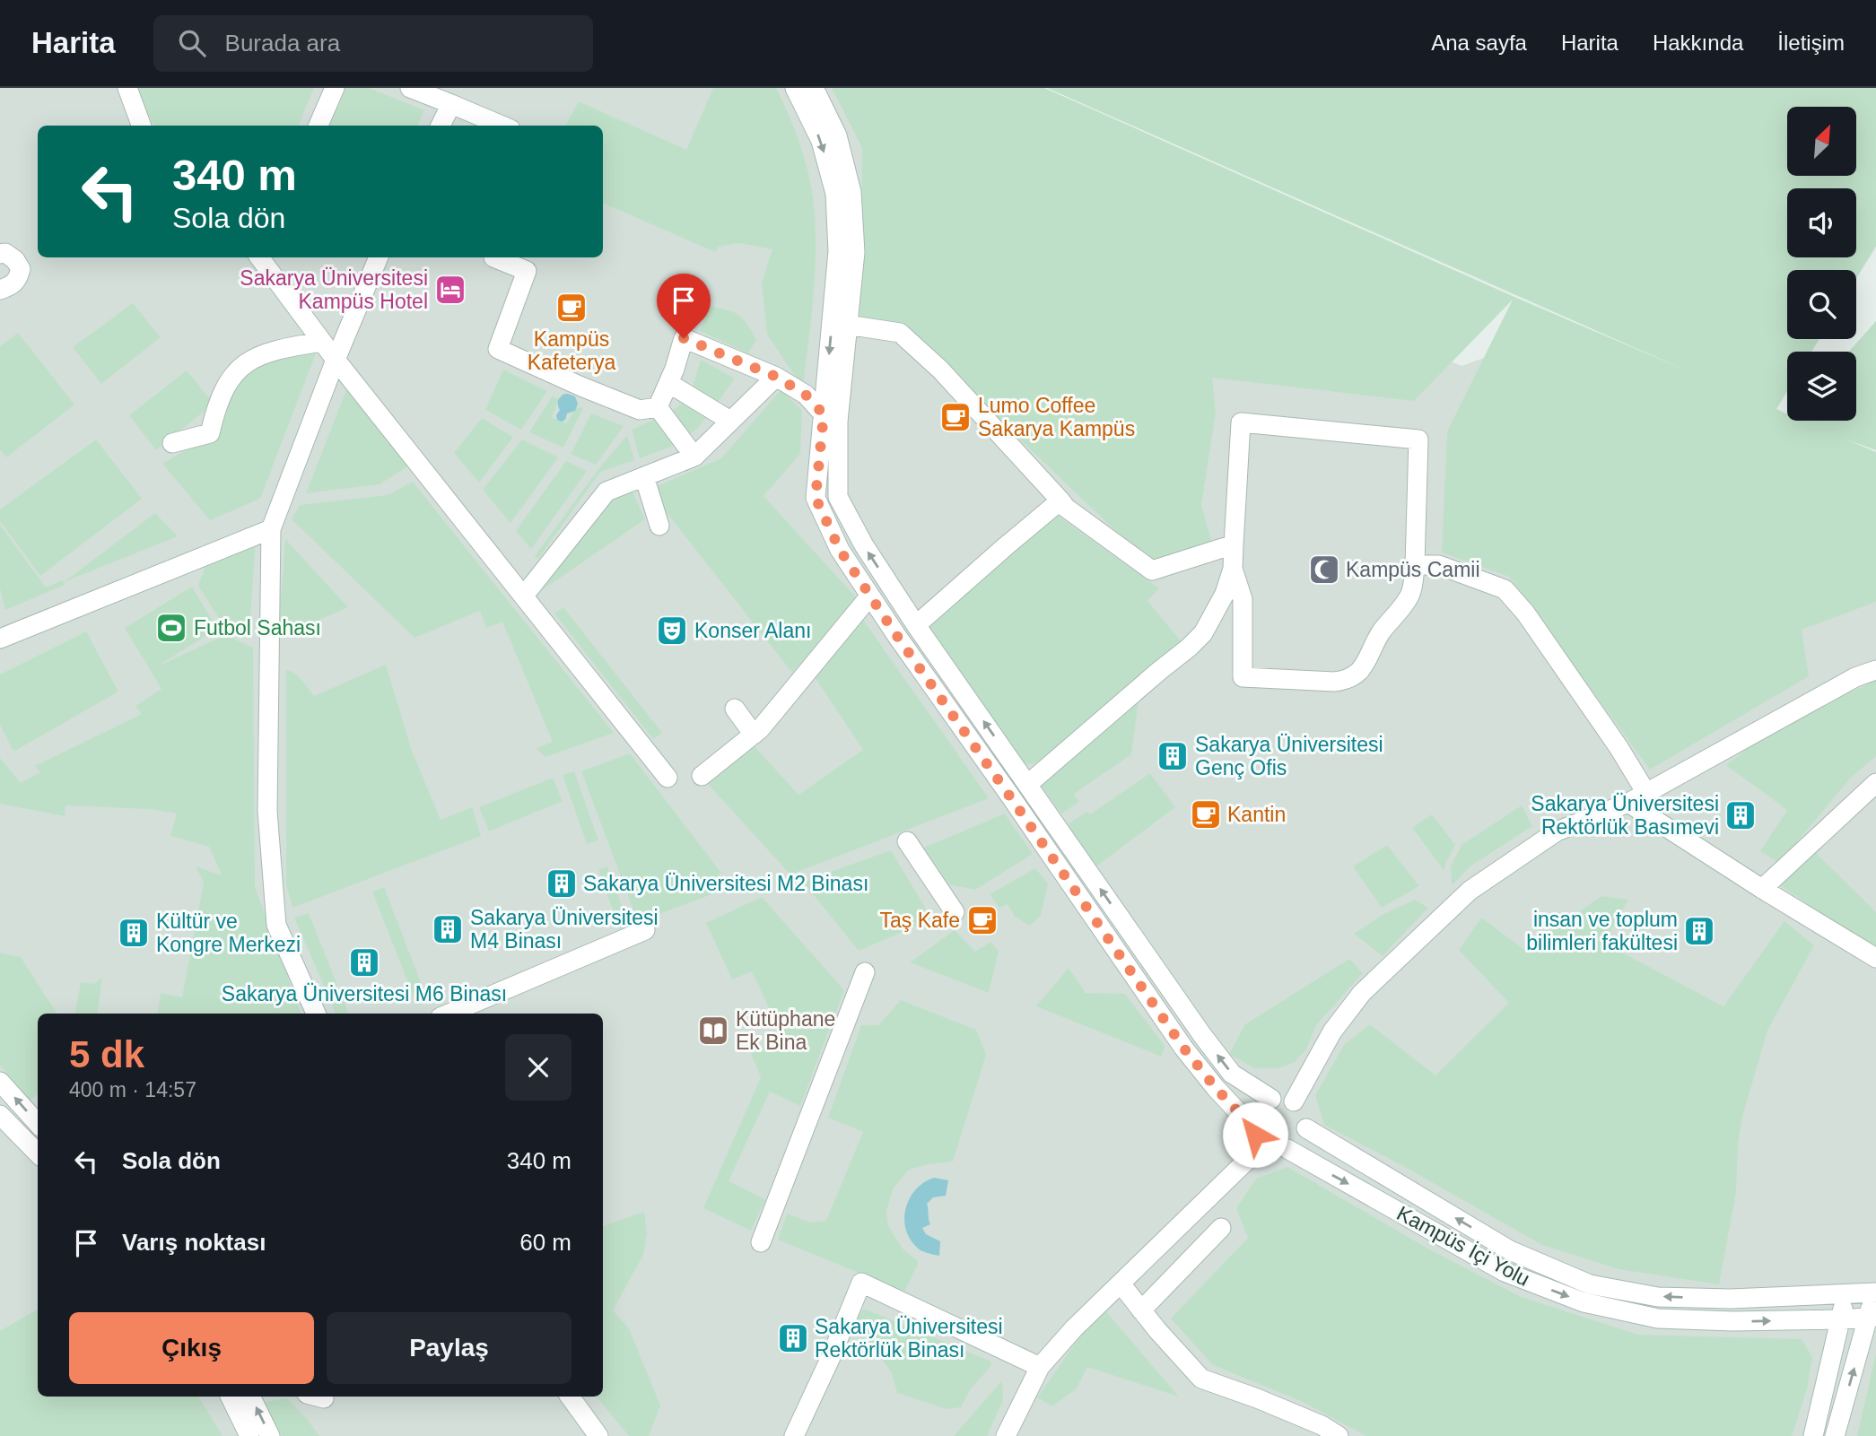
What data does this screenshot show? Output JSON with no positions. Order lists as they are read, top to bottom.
{
  "streets": {
    "street": ["Kampüs İçi Yolu"]
  },
  "places": {
    "hotel": ["Sakarya Üniversitesi Kampüs Hotel"],
    "cafe": [
      "Kampüs Kafeterya",
      "Lumo Coffee Sakarya Kampüs",
      "Kantin",
      "Taş Kafe"
    ],
    "mosque": ["Kampüs Camii"],
    "sports": ["Futbol Sahası"],
    "theatre": ["Konser Alanı"],
    "building": [
      "Sakarya Üniversitesi Genç Ofis",
      "Sakarya Üniversitesi Rektörlük Basımevi",
      "Sakarya Üniversitesi M2 Binası",
      "Sakarya Üniversitesi M4 Binası",
      "insan ve toplum bilimleri fakültesi",
      "Kültür ve Kongre Merkezi",
      "Sakarya Üniversitesi M6 Binası",
      "Sakarya Üniversitesi Rektörlük Binası"
    ],
    "library": ["Kütüphane Ek Bina"]
  },
  "north": "top right",
  "page": {
    "header": "Harita",
    "search": "Burada ara",
    "nav": [
      "Ana sayfa",
      "Harita",
      "Hakkında",
      "İletişim"
    ],
    "turn": ["340 m", "Sola dön"],
    "heading": ["5 dk", "400 m · 14:57"],
    "list": [
      {
        "name": "Sola dön",
        "value": "340 m"
      },
      {
        "name": "Varış noktası",
        "value": "60 m"
      }
    ],
    "buttons": ["Çıkış", "Paylaş"]
  }
}
